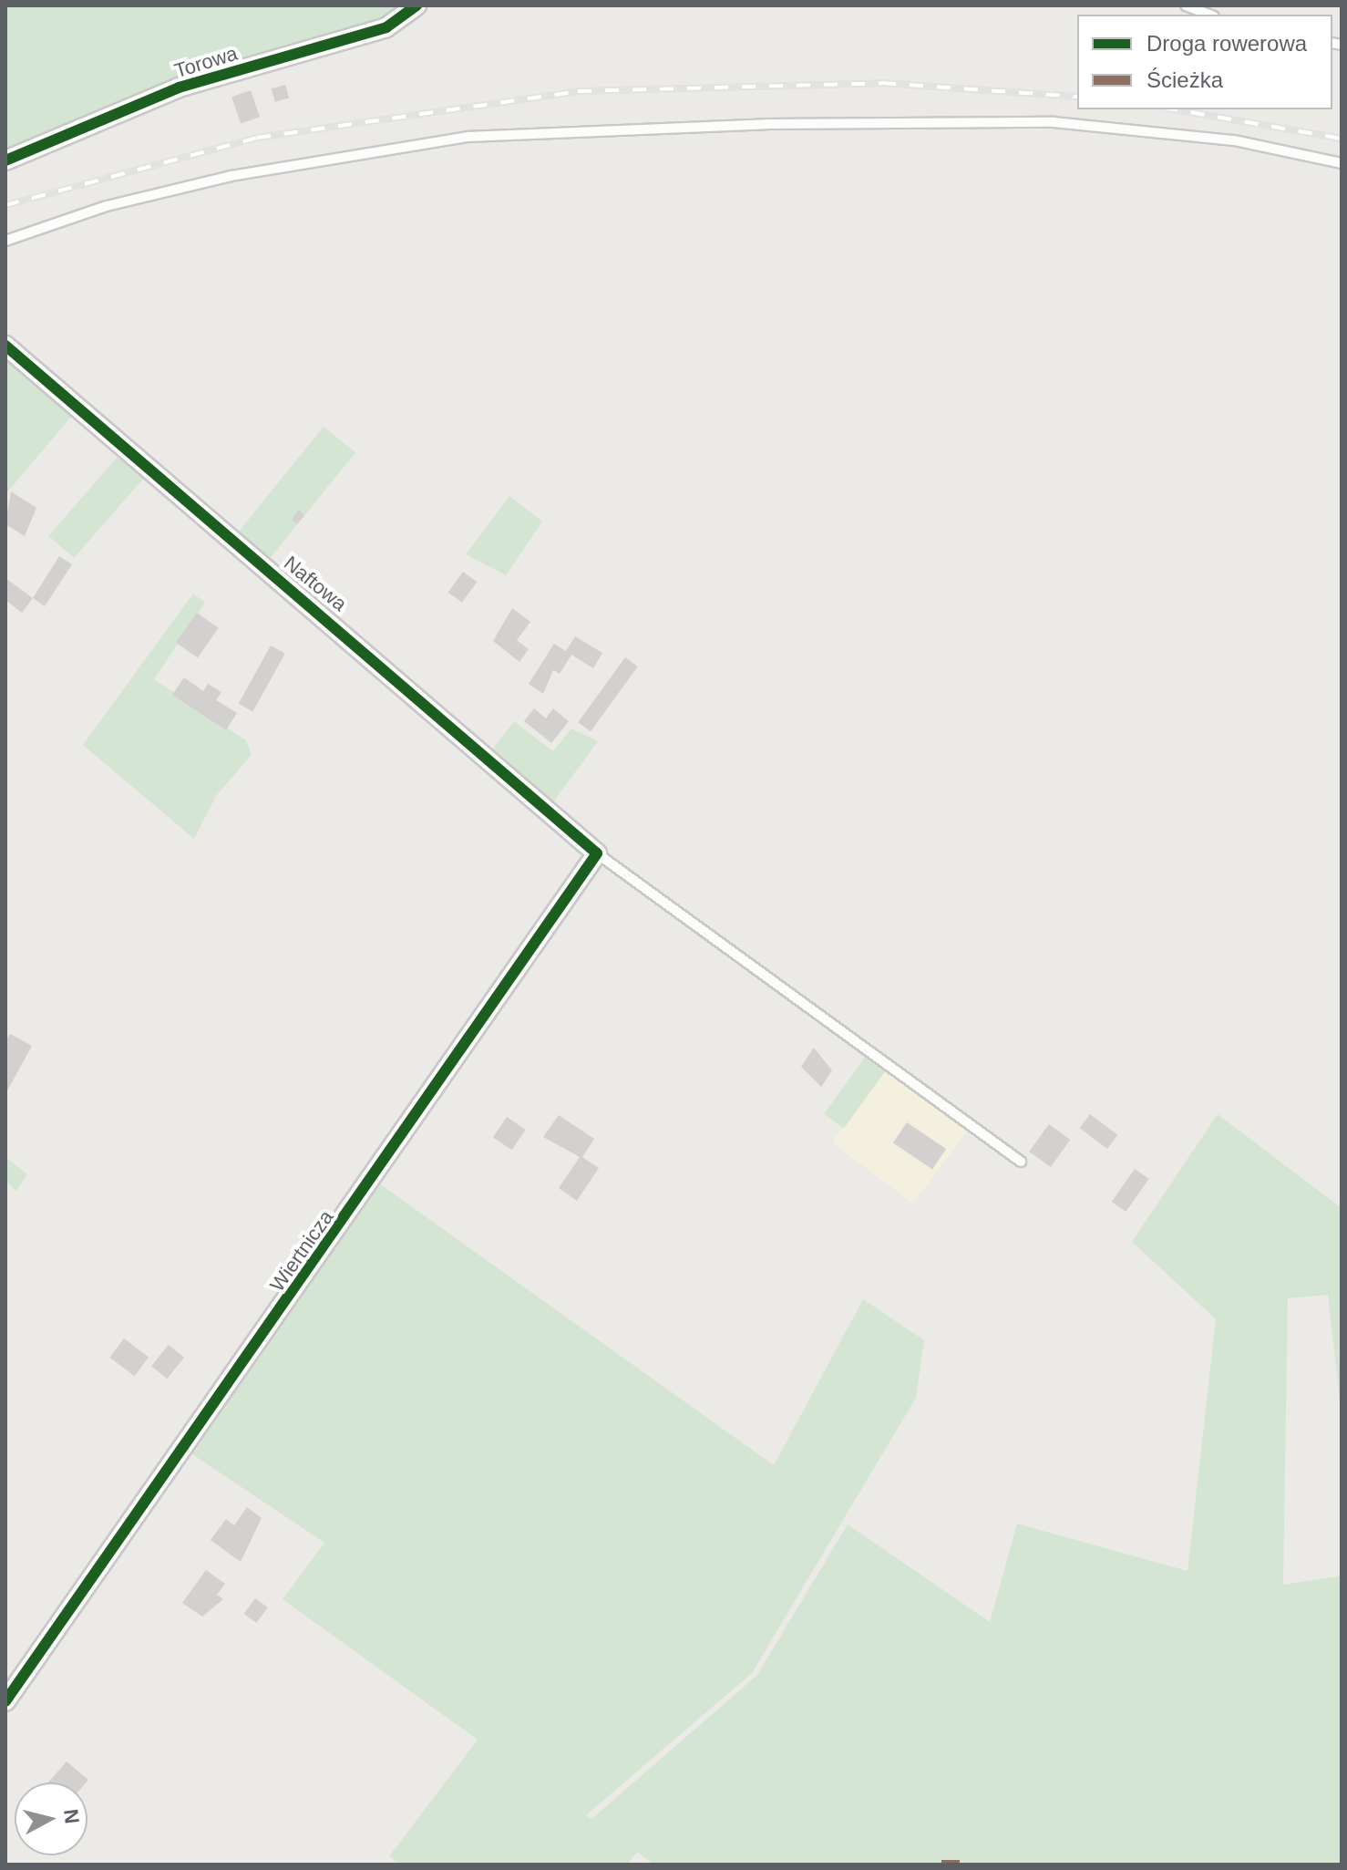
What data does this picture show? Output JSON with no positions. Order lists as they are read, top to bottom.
{
  "streets": {
    "street": ["Torowa", "Naftowa", "Wiertnicza"]
  },
  "crossings": [
    ["Naftowa", "Wiertnicza"]
  ],
  "legend": ["Droga rowerowa", "Ścieżka"],
  "north": "right"
}
